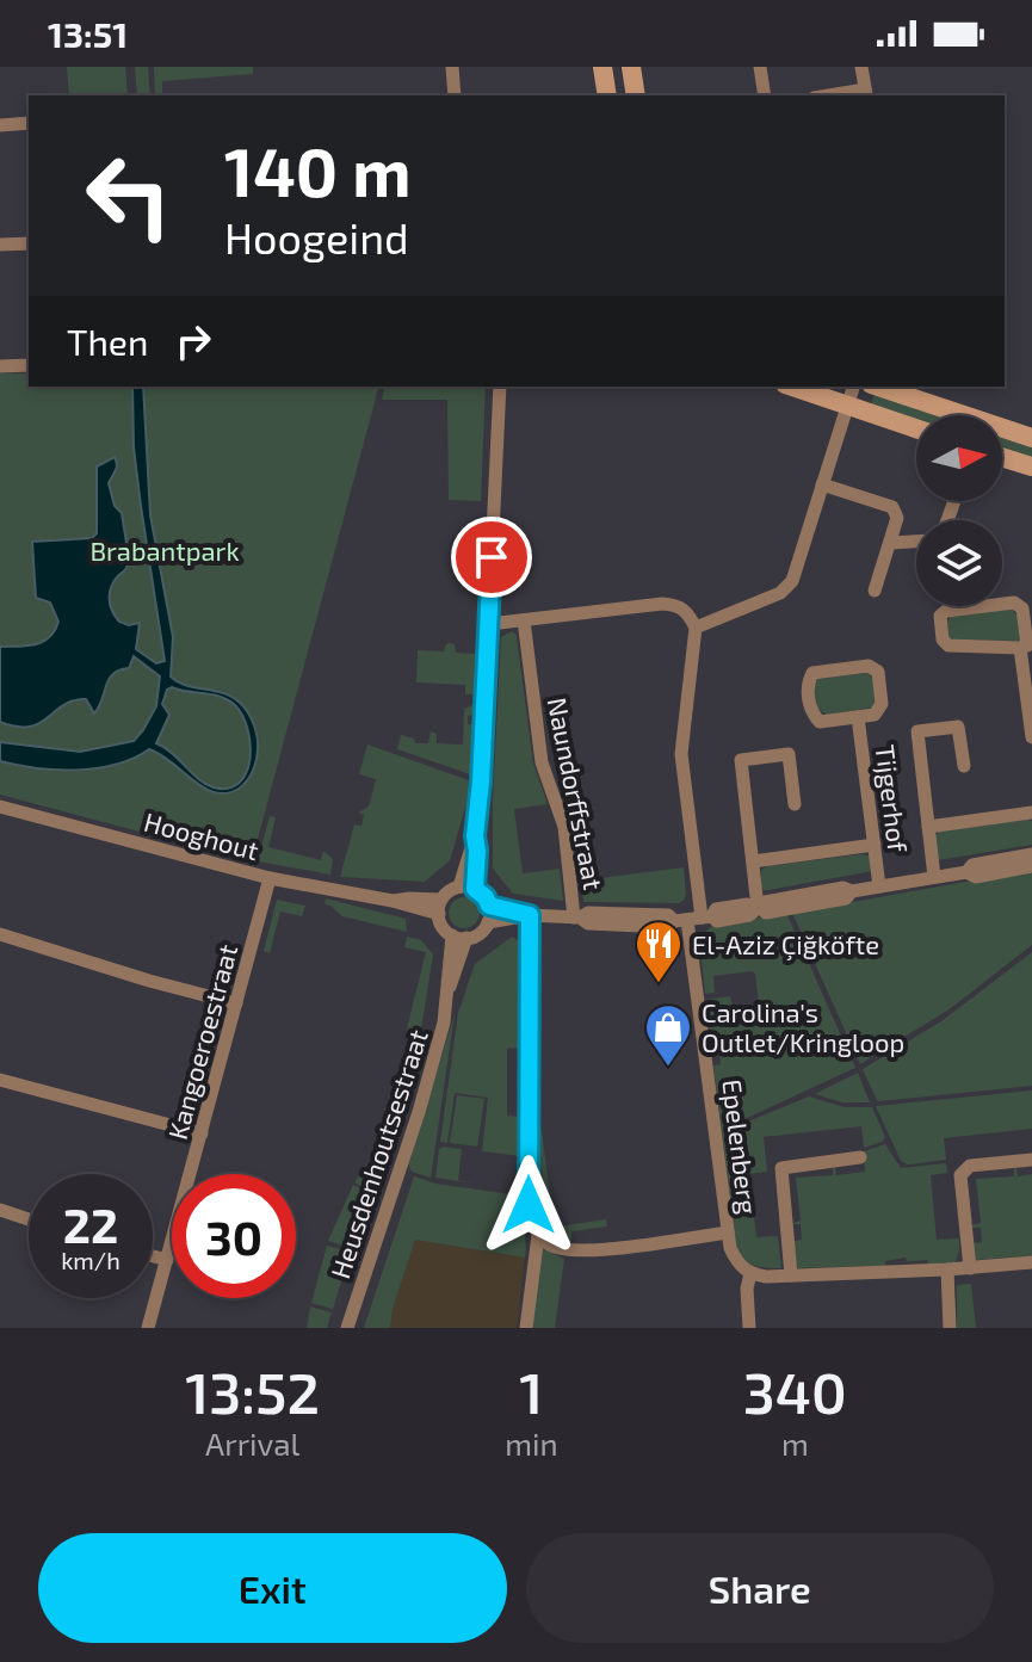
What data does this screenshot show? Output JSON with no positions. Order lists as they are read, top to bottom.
{
  "streets": {
    "street": [
      "Naundorffstraat",
      "Tijgerhof",
      "Hooghout",
      "Kangoeroestraat",
      "Epelenberg",
      "Heusdenhoutsestraat"
    ]
  },
  "crossings": [
    ["Hooghout", "Kangoeroestraat"],
    ["Hooghout", "Heusdenhoutsestraat"]
  ],
  "parks": ["Brabantpark"],
  "places": {
    "restaurant": ["El-Aziz Çiğköfte"],
    "shop": ["Carolina's Outlet/Kringloop"]
  },
  "north": "right",
  "page": {
    "status": "13:51",
    "turn": ["140 m", "Hoogeind"],
    "then": "Then",
    "speed": "22 km/h",
    "limit": "30",
    "eta": [
      "13:52",
      "Arrival",
      "1",
      "min",
      "340",
      "m"
    ],
    "buttons": ["Exit", "Share"]
  }
}
